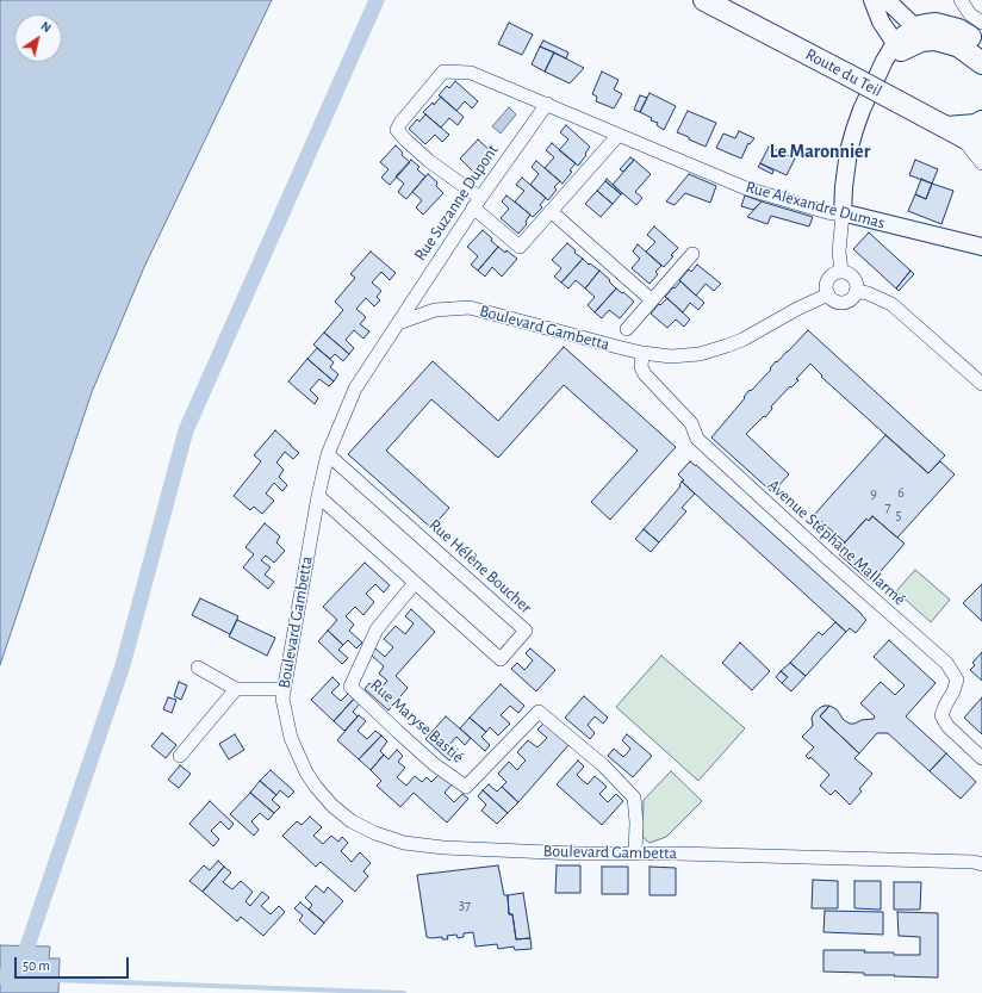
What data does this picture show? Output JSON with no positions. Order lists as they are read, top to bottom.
{
  "streets": {
    "main road": ["Route du Teil"],
    "street": [
      "Rue Suzanne Dupont",
      "Rue Alexandre Dumas",
      "Boulevard Gambetta",
      "Avenue Stéphane Mallarmé",
      "Rue Hélène Boucher",
      "Rue Maryse Bastié"
    ]
  },
  "crossings": [
    ["Rue Suzanne Dupont", "Rue Alexandre Dumas"],
    ["Rue Suzanne Dupont", "Boulevard Gambetta"],
    ["Boulevard Gambetta", "Avenue Stéphane Mallarmé"],
    ["Boulevard Gambetta", "Rue Hélène Boucher"],
    ["Boulevard Gambetta", "Rue Maryse Bastié"],
    ["Rue Hélène Boucher", "Rue Maryse Bastié"]
  ],
  "districts": ["Le Maronnier"],
  "house_numbers": [
    "6",
    "9",
    "7",
    "5",
    "37"
  ],
  "scale_bar": "50 m",
  "north": "top right"
}
